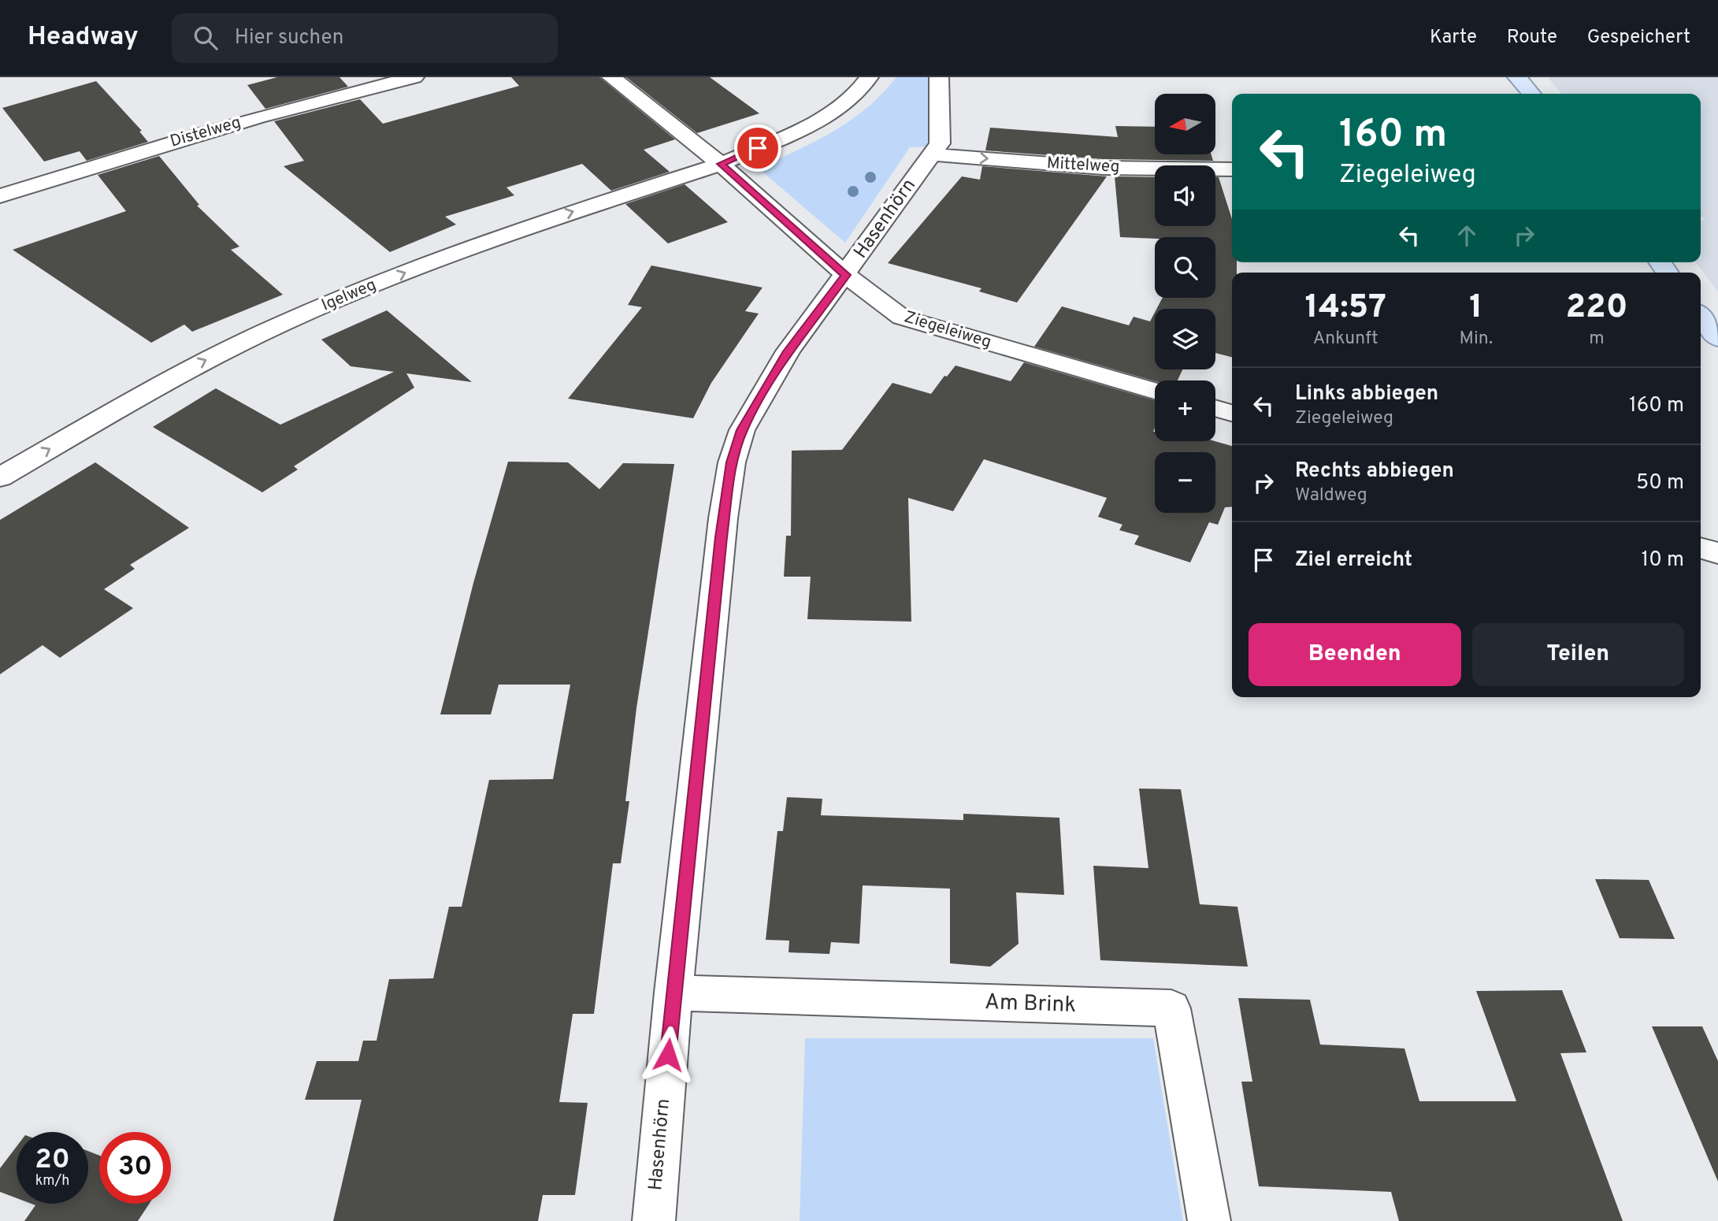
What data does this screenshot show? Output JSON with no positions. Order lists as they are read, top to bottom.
{
  "streets": {
    "street": [
      "Distelweg",
      "Mittelweg",
      "Hasenhörn",
      "Igelweg",
      "Ziegeleiweg",
      "Am Brink"
    ]
  },
  "crossings": [
    ["Mittelweg", "Hasenhörn"],
    ["Hasenhörn", "Ziegeleiweg"],
    ["Hasenhörn", "Am Brink"],
    ["Igelweg", "Ziegeleiweg"]
  ],
  "one_way": ["Mittelweg", "Igelweg"],
  "north": "left",
  "page": {
    "header": "Headway",
    "search": "Hier suchen",
    "nav": ["Karte", "Route", "Gespeichert"],
    "map_buttons": ["+", "−"],
    "turn": ["160 m", "Ziegeleiweg"],
    "eta": [
      "14:57",
      "Ankunft",
      "1",
      "Min.",
      "220",
      "m"
    ],
    "list": [
      {
        "name": "Links abbiegen",
        "note": "Ziegeleiweg",
        "value": "160 m"
      },
      {
        "name": "Rechts abbiegen",
        "note": "Waldweg",
        "value": "50 m"
      },
      {
        "name": "Ziel erreicht",
        "value": "10 m"
      }
    ],
    "buttons": ["Beenden", "Teilen"],
    "speed": "20 km/h",
    "limit": "30"
  }
}
